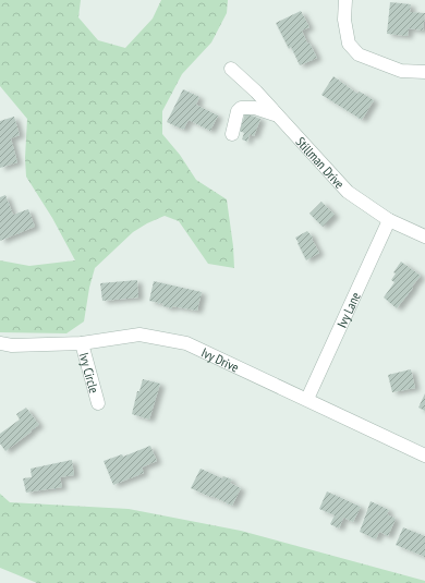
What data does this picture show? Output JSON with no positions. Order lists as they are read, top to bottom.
{
  "streets": {
    "street": [
      "Stillman Drive",
      "Ivy Lane",
      "Ivy Drive",
      "Ivy Circle"
    ]
  },
  "crossings": [
    ["Stillman Drive", "Ivy Lane"],
    ["Ivy Lane", "Ivy Drive"],
    ["Ivy Drive", "Ivy Circle"]
  ]
}
